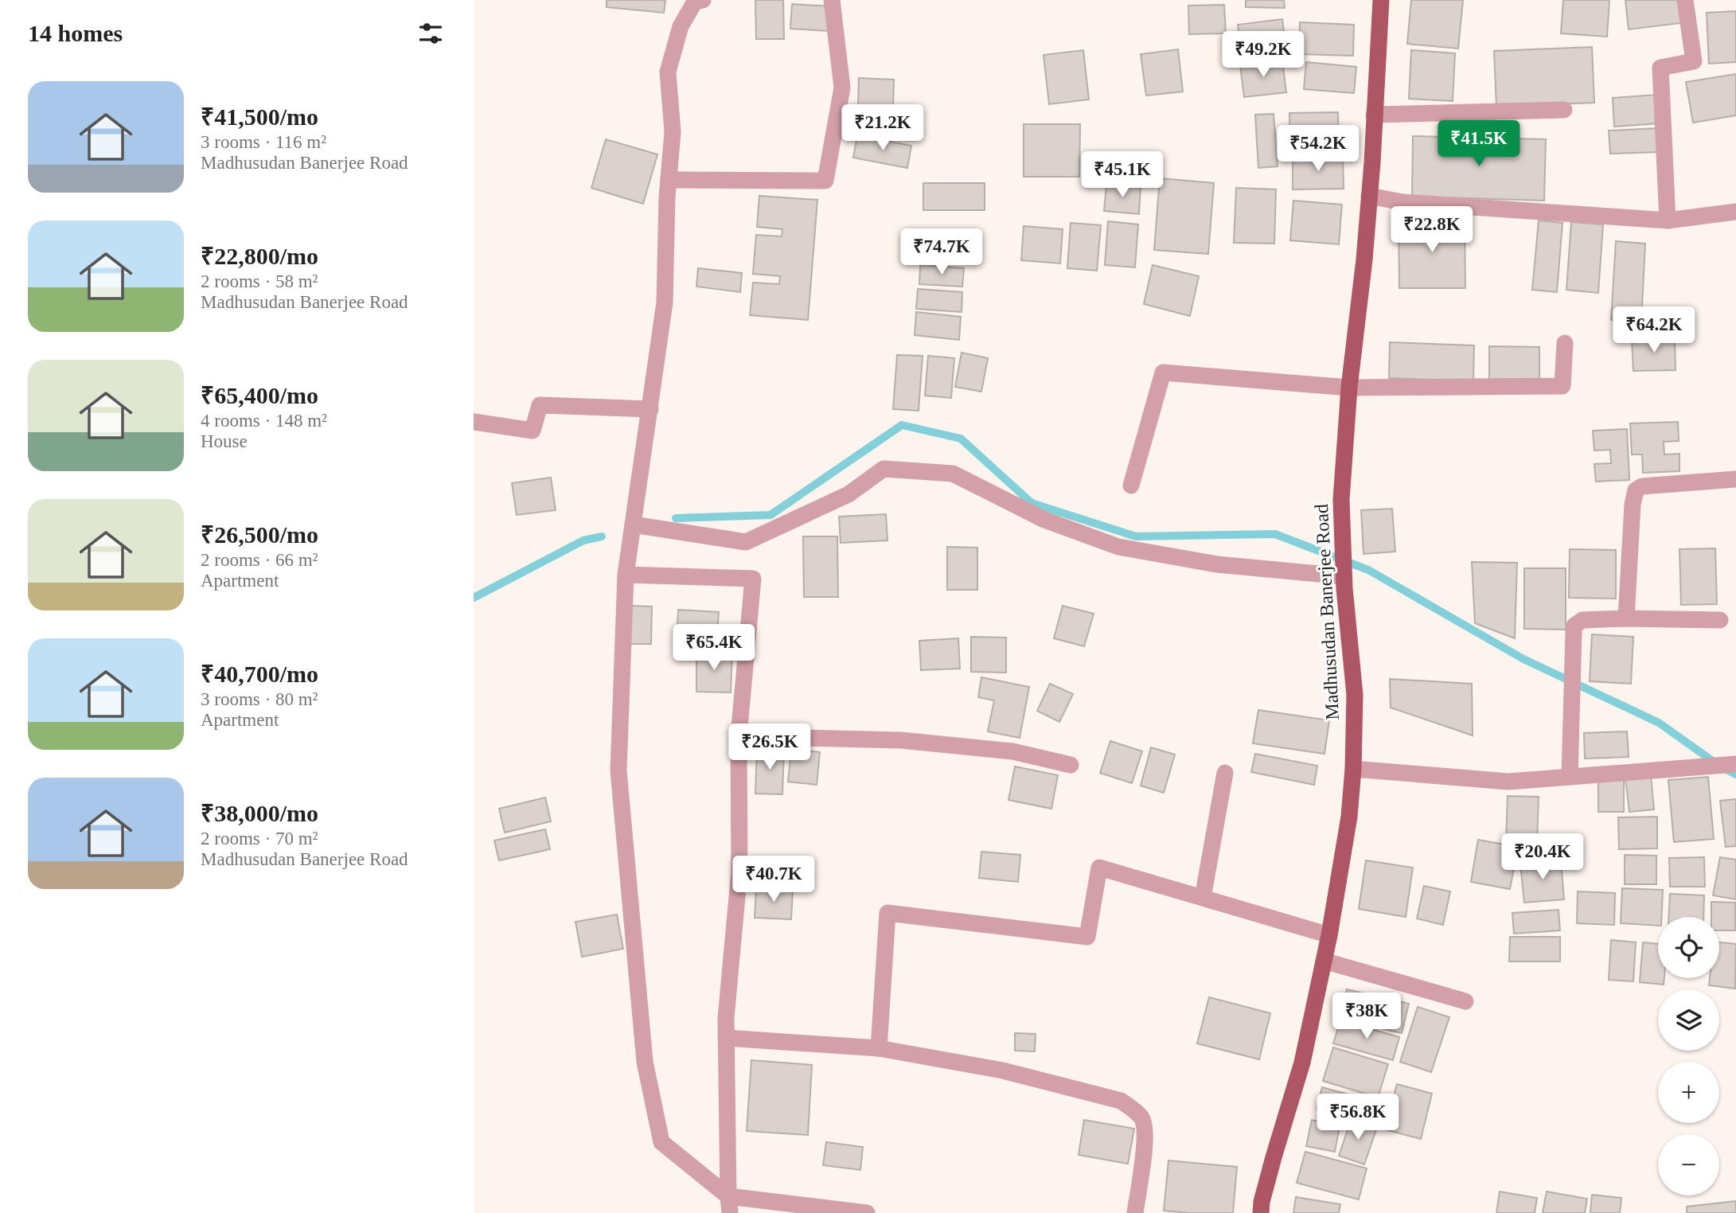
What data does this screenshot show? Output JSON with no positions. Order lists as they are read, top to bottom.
{
  "streets": {
    "main road": ["Madhusudan Banerjee Road"]
  },
  "page": {
    "heading": "14 homes",
    "price": [
      "₹49.2K",
      "₹21.2K",
      "₹41.5K",
      "₹54.2K",
      "₹45.1K",
      "₹22.8K",
      "₹74.7K",
      "₹64.2K",
      "₹65.4K",
      "₹26.5K",
      "₹20.4K",
      "₹40.7K",
      "₹38K",
      "₹56.8K"
    ],
    "list": [
      {
        "name": "₹41,500/mo",
        "note": "3 rooms · 116 m² · Madhusudan Banerjee Road"
      },
      {
        "name": "₹22,800/mo",
        "note": "2 rooms · 58 m² · Madhusudan Banerjee Road"
      },
      {
        "name": "₹65,400/mo",
        "note": "4 rooms · 148 m² · House"
      },
      {
        "name": "₹26,500/mo",
        "note": "2 rooms · 66 m² · Apartment"
      },
      {
        "name": "₹40,700/mo",
        "note": "3 rooms · 80 m² · Apartment"
      },
      {
        "name": "₹38,000/mo",
        "note": "2 rooms · 70 m² · Madhusudan Banerjee Road"
      }
    ],
    "map_buttons": ["+", "−"]
  }
}
